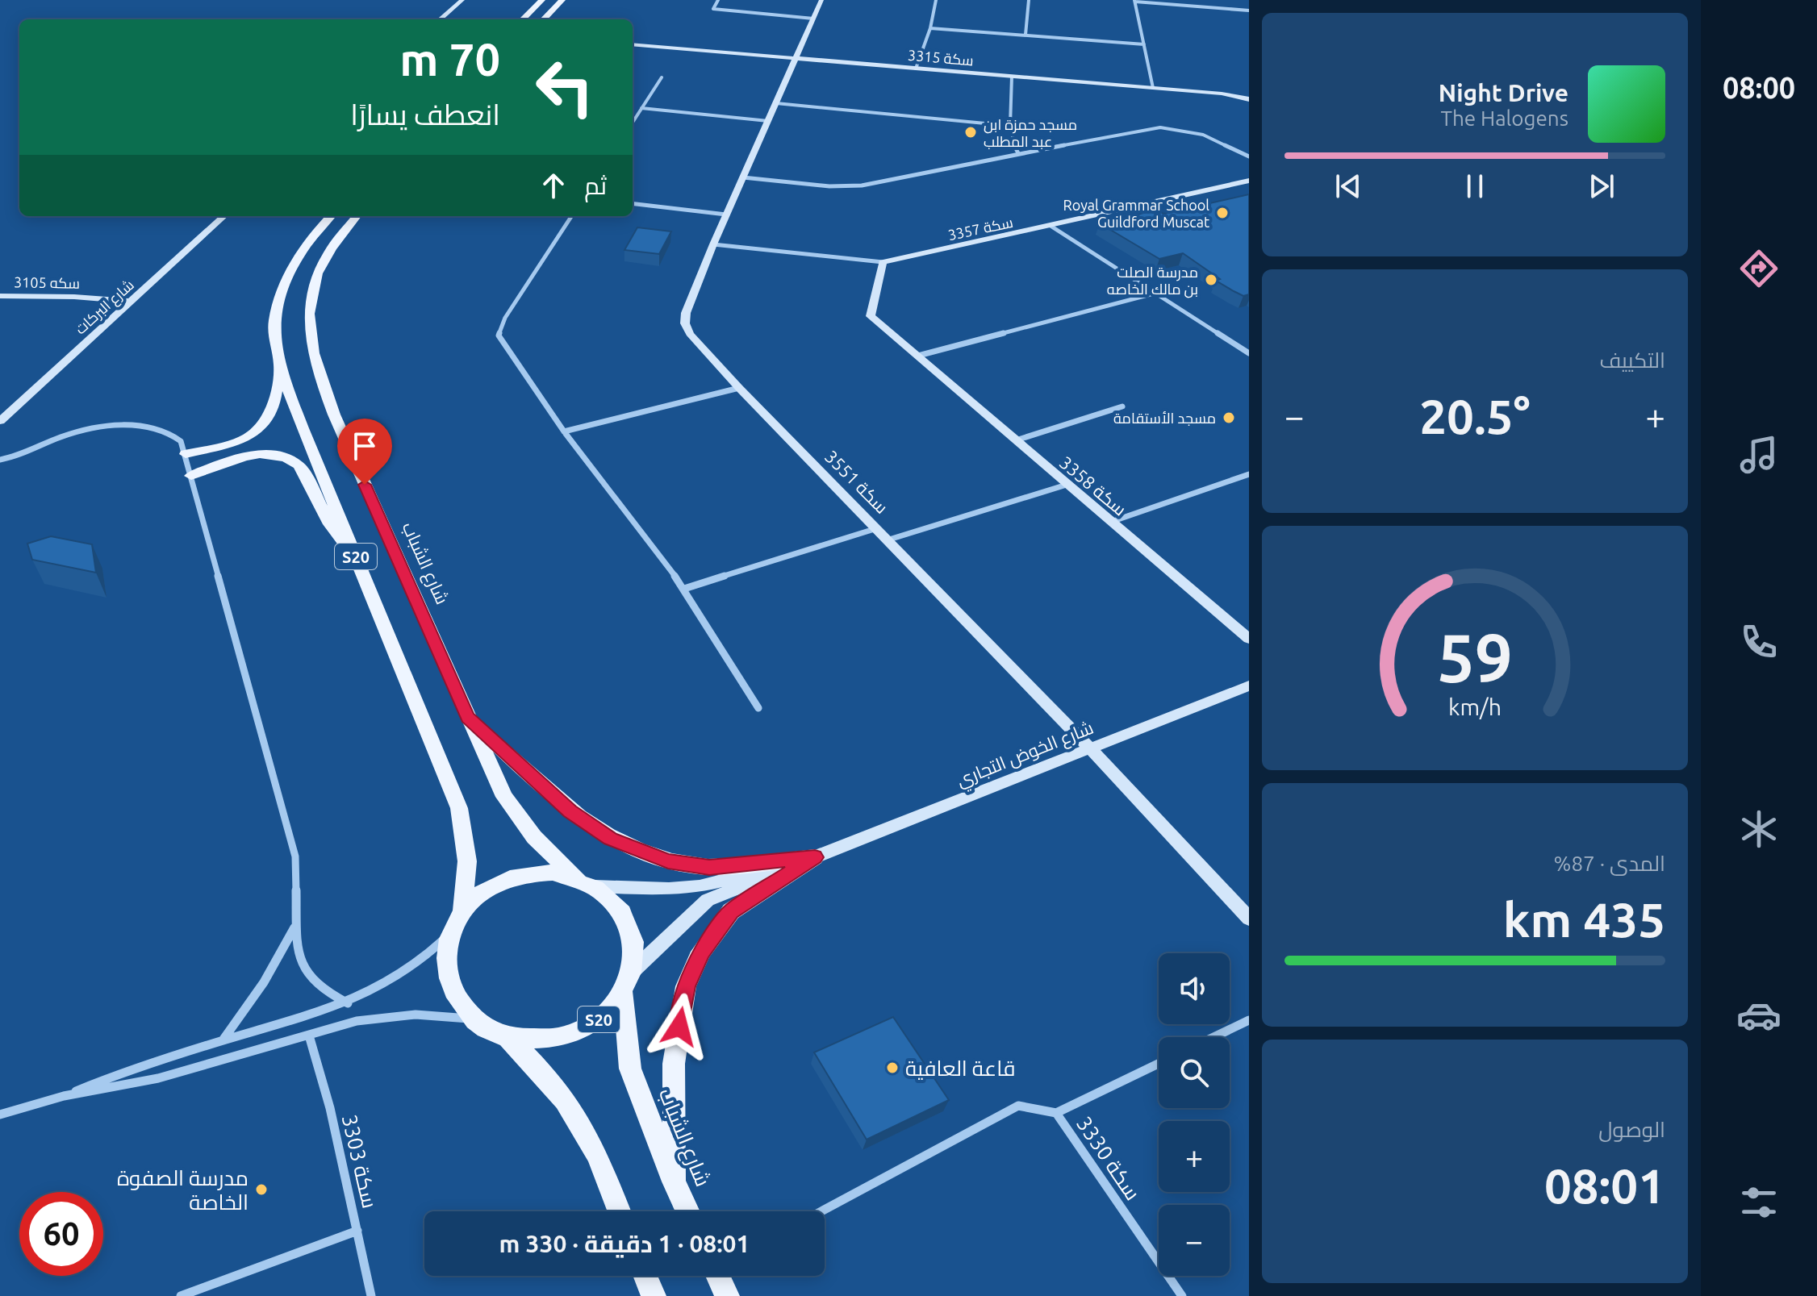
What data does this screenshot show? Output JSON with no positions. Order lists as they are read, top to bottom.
{
  "streets": {
    "main road": ["S20", "شارع الشباب"],
    "street": [
      "سكة 3315",
      "سكة 3357",
      "سكه 3105",
      "شارع البركات",
      "سكة 3551",
      "سكة 3358",
      "شارع الخوض التجاري",
      "سكة 3330",
      "سكة 3303"
    ]
  },
  "crossings": [
    ["سكة 3315", "سكة 3551"],
    ["سكة 3357", "سكة 3551"],
    ["سكة 3357", "سكة 3358"],
    ["سكه 3105", "شارع البركات"],
    ["سكة 3551", "شارع الخوض التجاري"],
    ["S20", "شارع الشباب"],
    ["S20", "شارع الخوض التجاري"],
    ["شارع الشباب", "شارع الخوض التجاري"]
  ],
  "places": [
    "مسجد حمزة ابن عبد المطلب",
    "Royal Grammar School Guildford Muscat",
    "مدرسة الصلت بن مالك الخاصه",
    "مسجد الأستقامة",
    "قاعة العافية",
    "مدرسة الصفوة الخاصة"
  ],
  "page": {
    "tabs": "08:00",
    "turn": ["70 m", "انعطف يسارًا"],
    "song": ["Night Drive", "The Halogens"],
    "then": "ثم",
    "tile": [
      "التكييف",
      ["المدى · 87%", "435 km"],
      ["الوصول", "08:01"]
    ],
    "heat": ["−", "20.5°", "+"],
    "map_buttons": ["+", "−"],
    "limit": "60",
    "trip": "08:01 · 1 دقيقة · 330 m",
    "gauge": ["59", "km/h"]
  }
}
